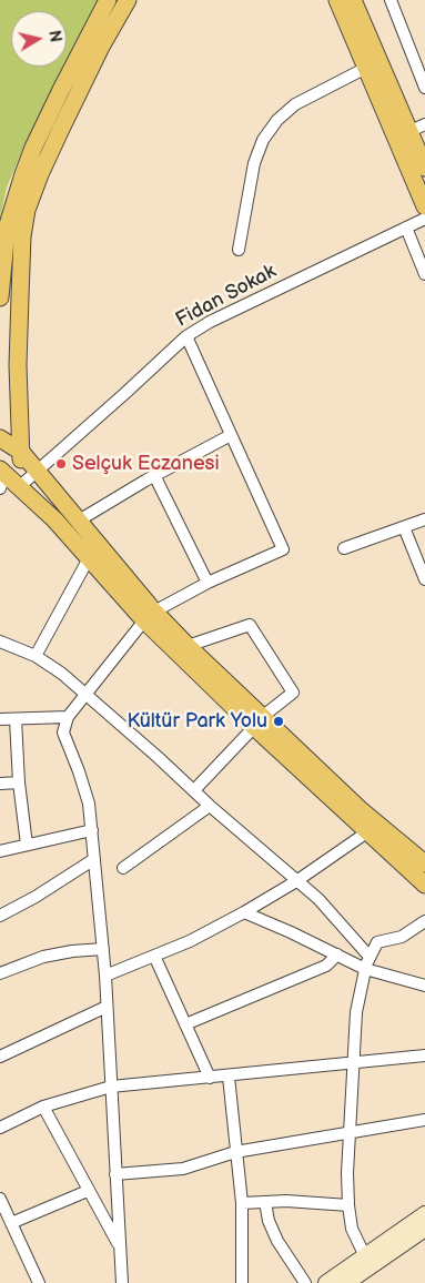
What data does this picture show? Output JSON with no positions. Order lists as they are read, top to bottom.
{
  "streets": {
    "street": ["Fidan Sokak"]
  },
  "places": ["Selçuk Eczanesi", "Kültür Park Yolu"],
  "north": "right"
}
